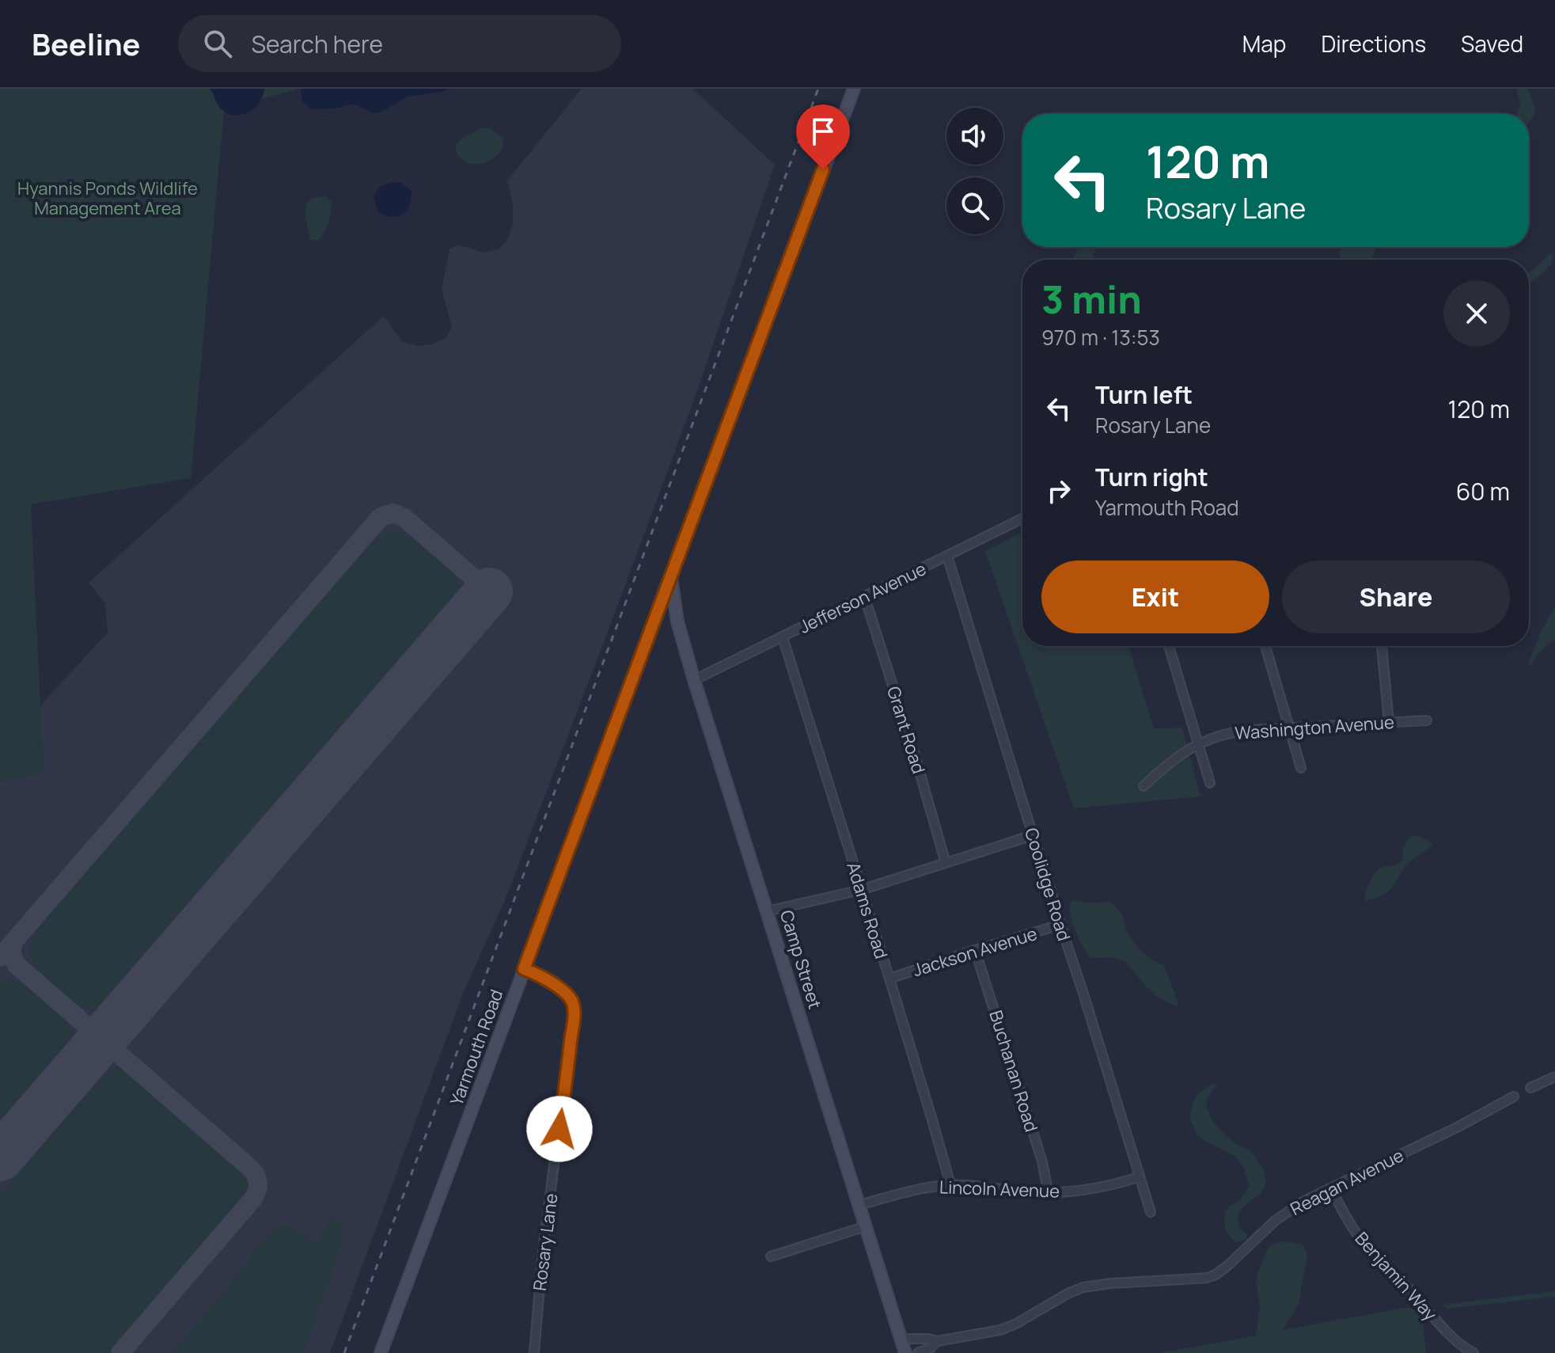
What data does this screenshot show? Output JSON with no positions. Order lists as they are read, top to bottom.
{
  "streets": {
    "main road": ["Camp Street", "Yarmouth Road"],
    "street": [
      "Jefferson Avenue",
      "Washington Avenue",
      "Grant Road",
      "Coolidge Road",
      "Adams Road",
      "Jackson Avenue",
      "Buchanan Road",
      "Reagan Avenue",
      "Lincoln Avenue",
      "Rosary Lane",
      "Benjamin Way"
    ]
  },
  "crossings": [
    ["Jefferson Avenue", "Grant Road"],
    ["Jefferson Avenue", "Coolidge Road"],
    ["Jefferson Avenue", "Adams Road"],
    ["Jefferson Avenue", "Camp Street"],
    ["Coolidge Road", "Jackson Avenue"],
    ["Coolidge Road", "Lincoln Avenue"],
    ["Adams Road", "Jackson Avenue"],
    ["Adams Road", "Lincoln Avenue"],
    ["Jackson Avenue", "Buchanan Road"],
    ["Camp Street", "Yarmouth Road"],
    ["Camp Street", "Reagan Avenue"],
    ["Camp Street", "Lincoln Avenue"],
    ["Yarmouth Road", "Rosary Lane"],
    ["Buchanan Road", "Lincoln Avenue"],
    ["Reagan Avenue", "Benjamin Way"]
  ],
  "parks": ["Hyannis Ponds Wildlife Management Area"],
  "page": {
    "header": "Beeline",
    "search": "Search here",
    "nav": ["Map", "Directions", "Saved"],
    "turn": ["120 m", "Rosary Lane"],
    "heading": ["3 min", "970 m · 13:53"],
    "list": [
      {
        "name": "Turn left",
        "note": "Rosary Lane",
        "value": "120 m"
      },
      {
        "name": "Turn right",
        "note": "Yarmouth Road",
        "value": "60 m"
      }
    ],
    "buttons": ["Exit", "Share"]
  }
}
